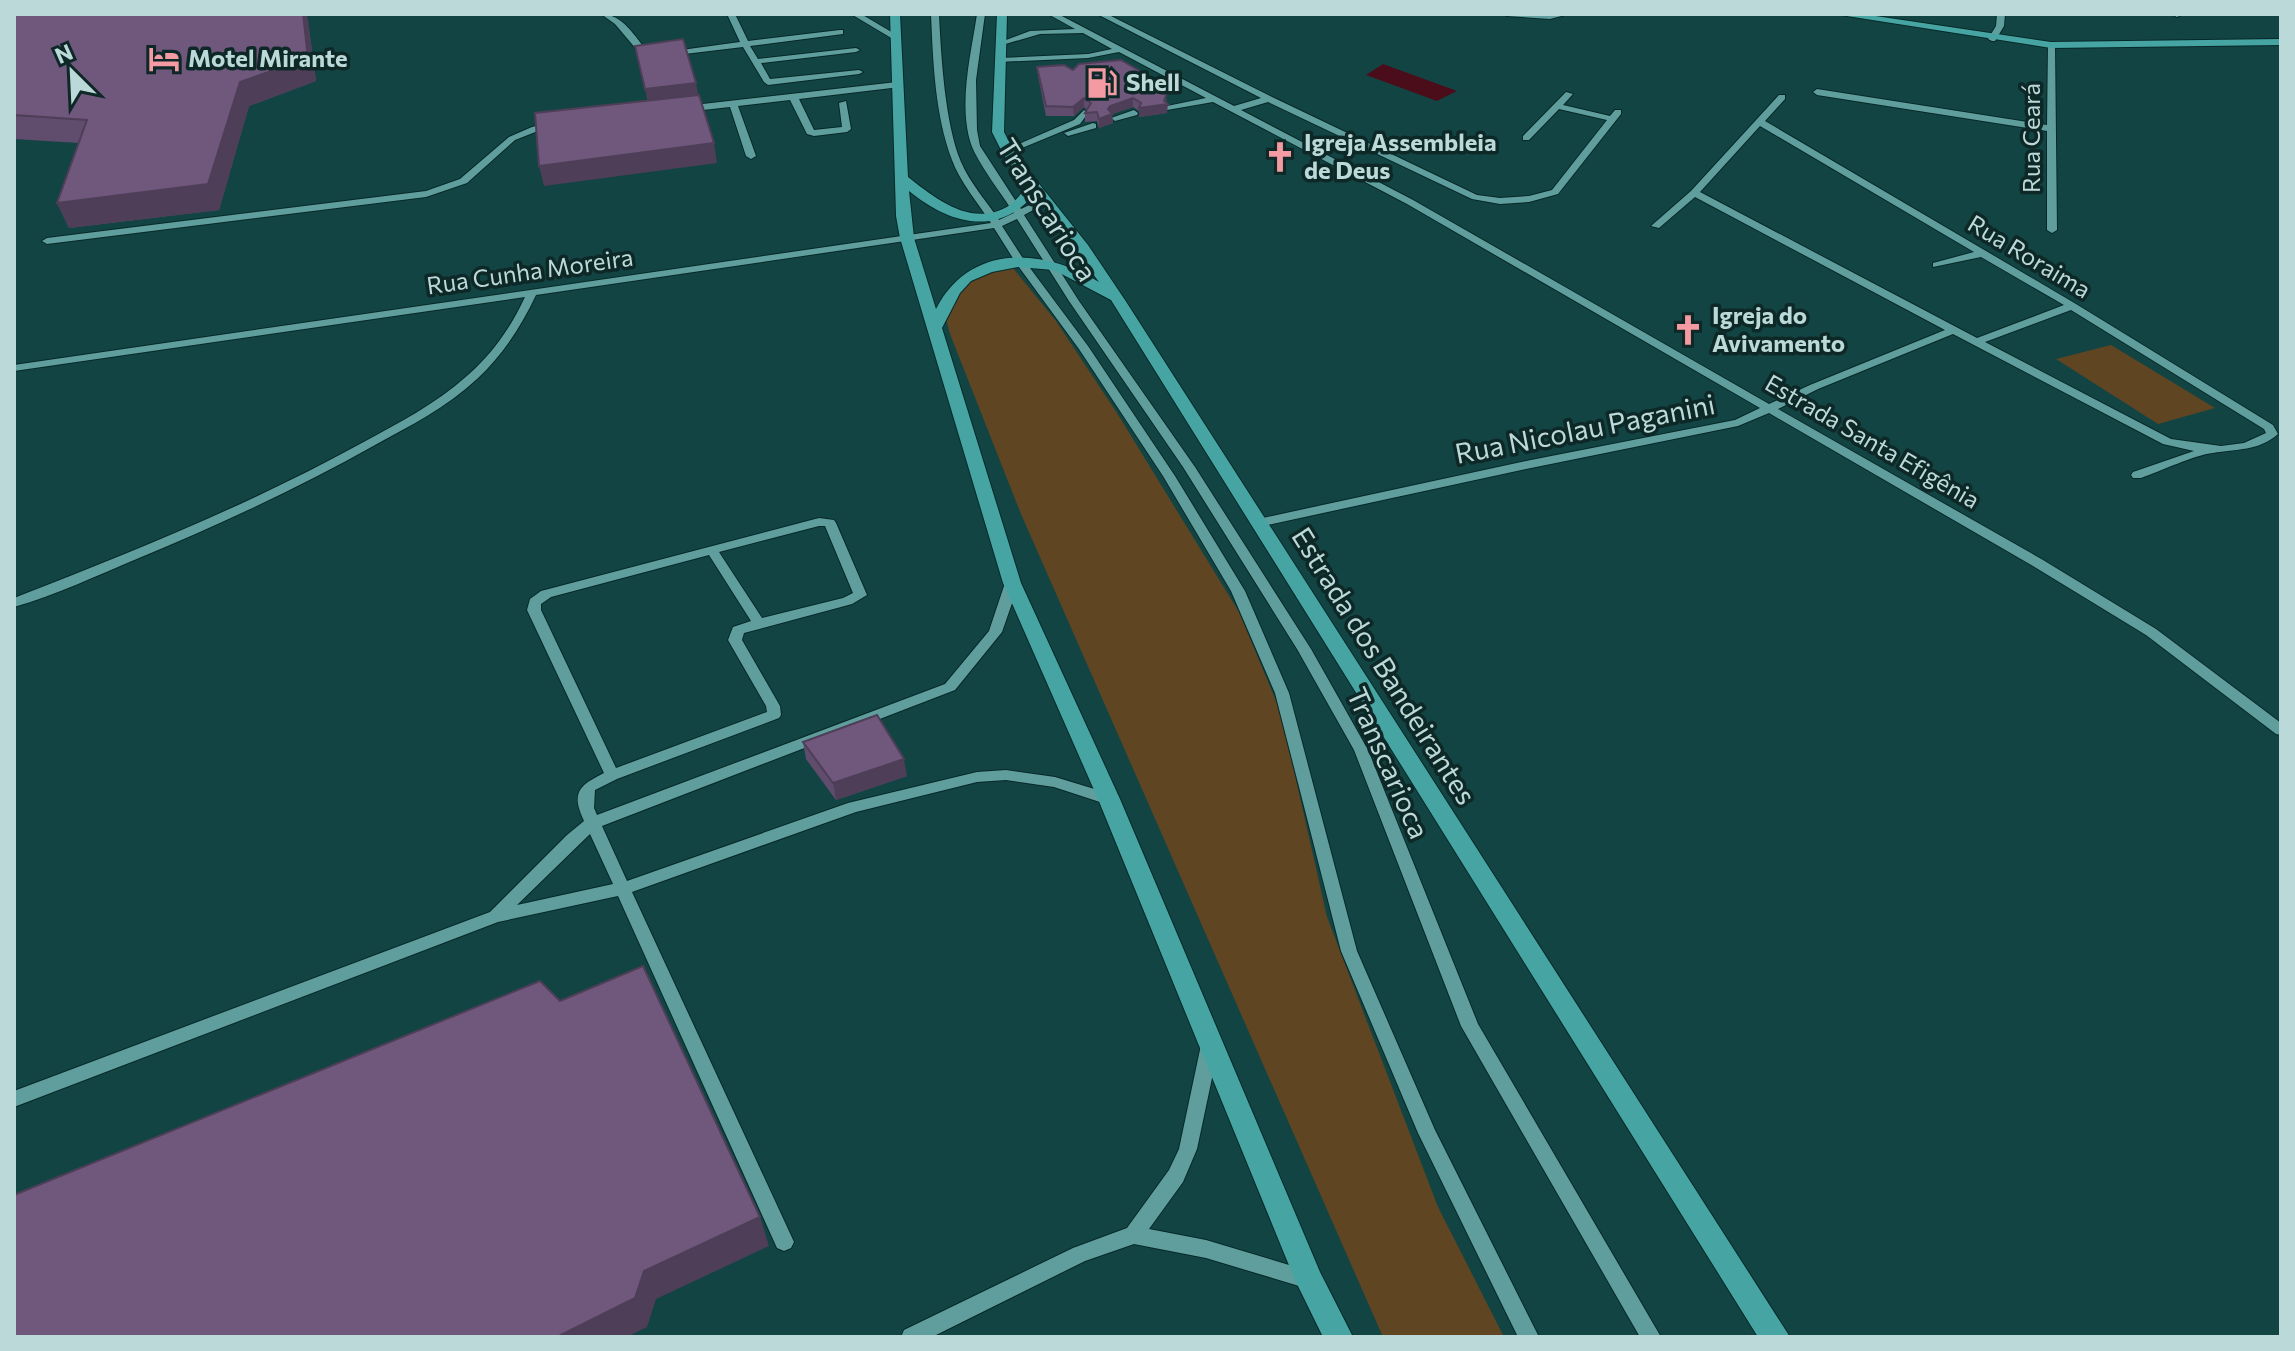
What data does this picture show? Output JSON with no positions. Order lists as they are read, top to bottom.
{
  "streets": {
    "main road": ["Estrada dos Bandeirantes"],
    "street": [
      "Rua Ceará",
      "Transcarioca",
      "Rua Roraima",
      "Rua Cunha Moreira",
      "Rua Nicolau Paganini",
      "Estrada Santa Efigênia"
    ]
  },
  "crossings": [
    ["Transcarioca", "Rua Cunha Moreira"],
    ["Rua Nicolau Paganini", "Estrada Santa Efigênia"],
    ["Rua Nicolau Paganini", "Estrada dos Bandeirantes"],
    ["Estrada Santa Efigênia", "Estrada dos Bandeirantes"]
  ],
  "places": {
    "hotel": ["Motel Mirante"],
    "fuel station": ["Shell"],
    "church": ["Igreja Assembleia de Deus", "Igreja do Avivamento"]
  },
  "north": "top left"
}
